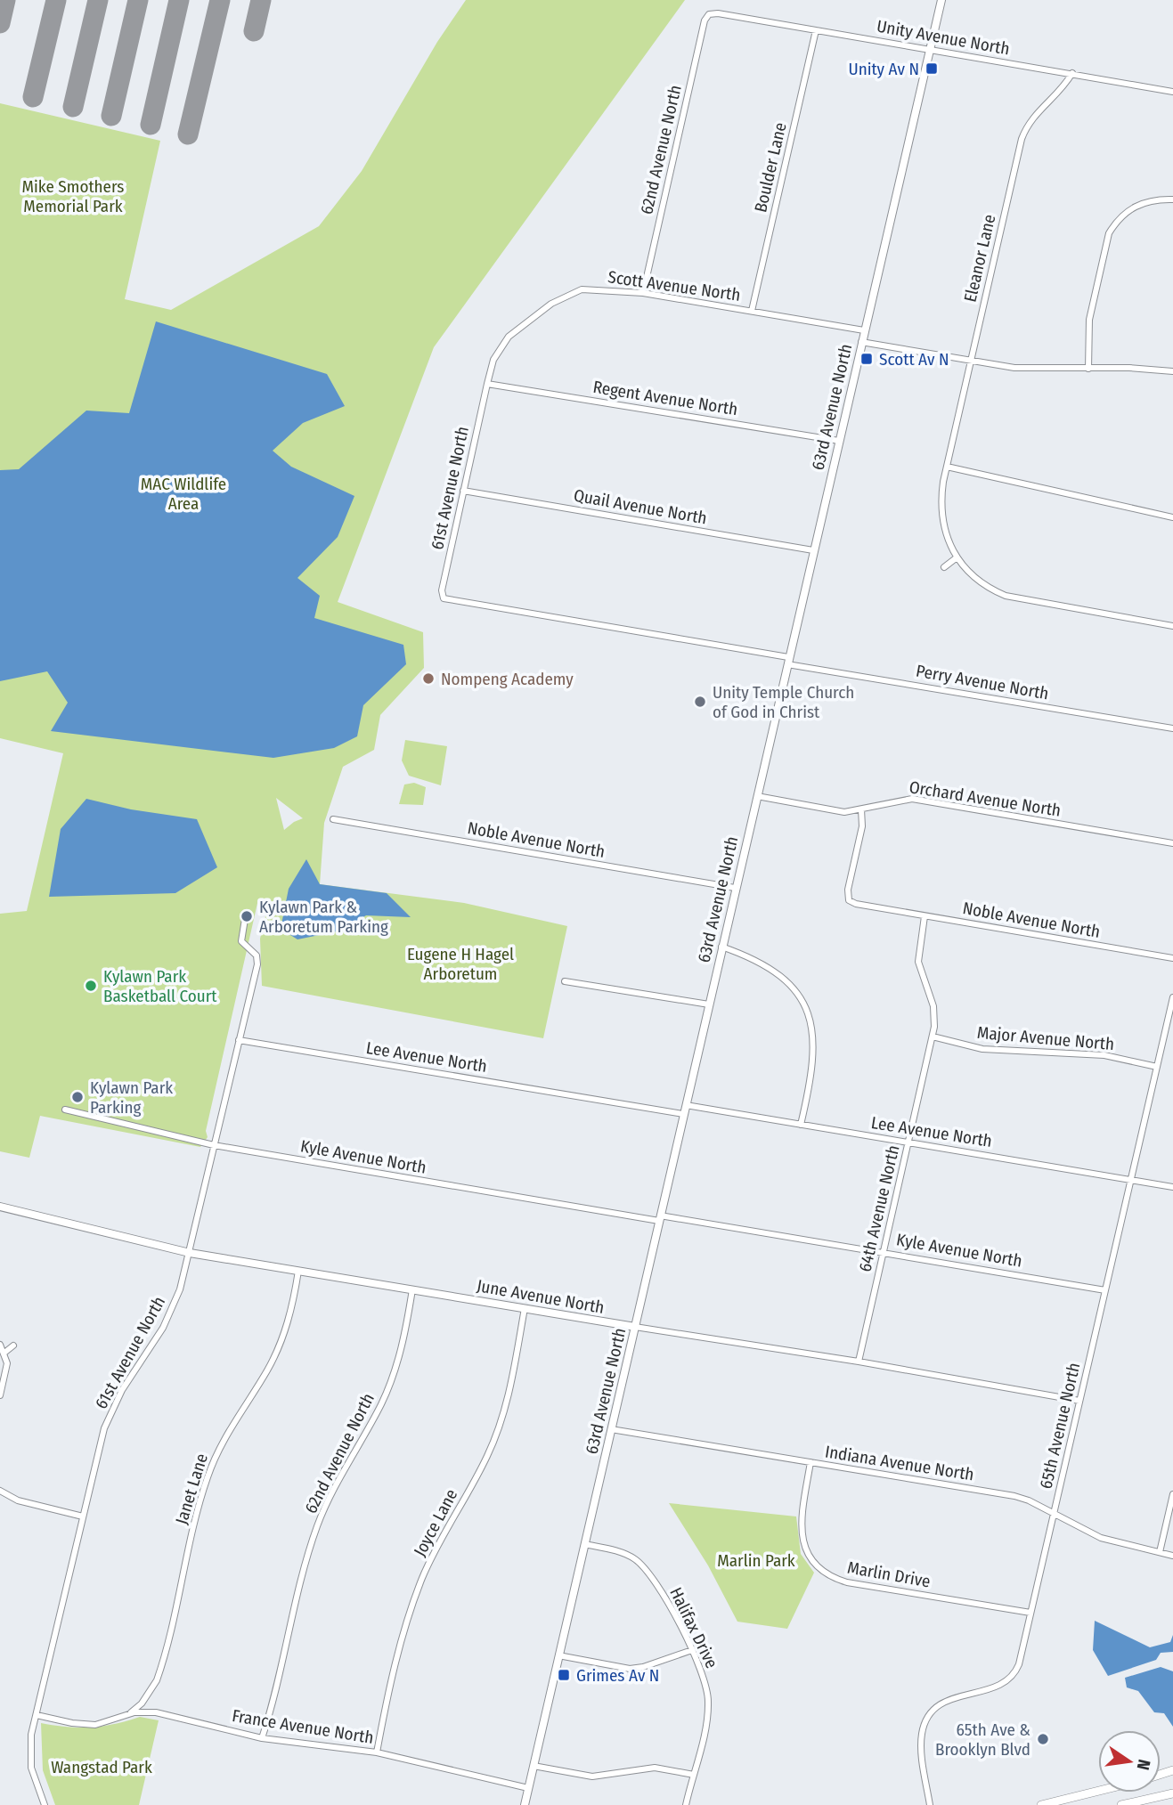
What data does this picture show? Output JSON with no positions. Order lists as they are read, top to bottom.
{
  "streets": {
    "street": [
      "Unity Avenue North",
      "62nd Avenue North",
      "Boulder Lane",
      "Eleanor Lane",
      "Scott Avenue North",
      "Regent Avenue North",
      "63rd Avenue North",
      "61st Avenue North",
      "Quail Avenue North",
      "Perry Avenue North",
      "Orchard Avenue North",
      "Noble Avenue North",
      "Major Avenue North",
      "Lee Avenue North",
      "Kyle Avenue North",
      "64th Avenue North",
      "June Avenue North",
      "65th Avenue North",
      "Indiana Avenue North",
      "Janet Lane",
      "Joyce Lane",
      "Marlin Drive",
      "Halifax Drive",
      "France Avenue North"
    ]
  },
  "crossings": [
    ["Unity Avenue North", "62nd Avenue North"],
    ["Unity Avenue North", "Boulder Lane"],
    ["Unity Avenue North", "Eleanor Lane"],
    ["Unity Avenue North", "63rd Avenue North"],
    ["62nd Avenue North", "Scott Avenue North"],
    ["62nd Avenue North", "June Avenue North"],
    ["62nd Avenue North", "France Avenue North"],
    ["Boulder Lane", "Scott Avenue North"],
    ["Scott Avenue North", "Regent Avenue North"],
    ["Scott Avenue North", "63rd Avenue North"],
    ["Scott Avenue North", "61st Avenue North"],
    ["Regent Avenue North", "63rd Avenue North"],
    ["Regent Avenue North", "61st Avenue North"],
    ["63rd Avenue North", "Quail Avenue North"],
    ["63rd Avenue North", "Perry Avenue North"],
    ["63rd Avenue North", "Orchard Avenue North"],
    ["63rd Avenue North", "Noble Avenue North"],
    ["63rd Avenue North", "Lee Avenue North"],
    ["63rd Avenue North", "Kyle Avenue North"],
    ["63rd Avenue North", "June Avenue North"],
    ["63rd Avenue North", "Indiana Avenue North"],
    ["63rd Avenue North", "Halifax Drive"],
    ["63rd Avenue North", "France Avenue North"],
    ["61st Avenue North", "Quail Avenue North"],
    ["61st Avenue North", "Perry Avenue North"],
    ["61st Avenue North", "Lee Avenue North"],
    ["61st Avenue North", "Kyle Avenue North"],
    ["61st Avenue North", "June Avenue North"],
    ["61st Avenue North", "France Avenue North"],
    ["Orchard Avenue North", "Noble Avenue North"],
    ["Noble Avenue North", "64th Avenue North"],
    ["Major Avenue North", "64th Avenue North"],
    ["Major Avenue North", "65th Avenue North"],
    ["Lee Avenue North", "64th Avenue North"],
    ["Lee Avenue North", "65th Avenue North"],
    ["Kyle Avenue North", "64th Avenue North"],
    ["Kyle Avenue North", "65th Avenue North"],
    ["64th Avenue North", "June Avenue North"],
    ["June Avenue North", "65th Avenue North"],
    ["June Avenue North", "Janet Lane"],
    ["June Avenue North", "Joyce Lane"],
    ["65th Avenue North", "Indiana Avenue North"],
    ["65th Avenue North", "Marlin Drive"],
    ["Indiana Avenue North", "Marlin Drive"],
    ["Janet Lane", "France Avenue North"],
    ["Joyce Lane", "France Avenue North"]
  ],
  "parks": [
    "Mike Smothers Memorial Park",
    "MAC Wildlife Area",
    "Eugene H Hagel Arboretum",
    "Marlin Park",
    "Wangstad Park"
  ],
  "places": {
    "transit": ["Unity Av N", "Scott Av N", "Grimes Av N"],
    "other": [
      "Nompeng Academy",
      "Unity Temple Church of God in Christ",
      "Kylawn Park & Arboretum Parking",
      "Kylawn Park Basketball Court",
      "Kylawn Park Parking",
      "65th Ave & Brooklyn Blvd"
    ]
  },
  "north": "right"
}
